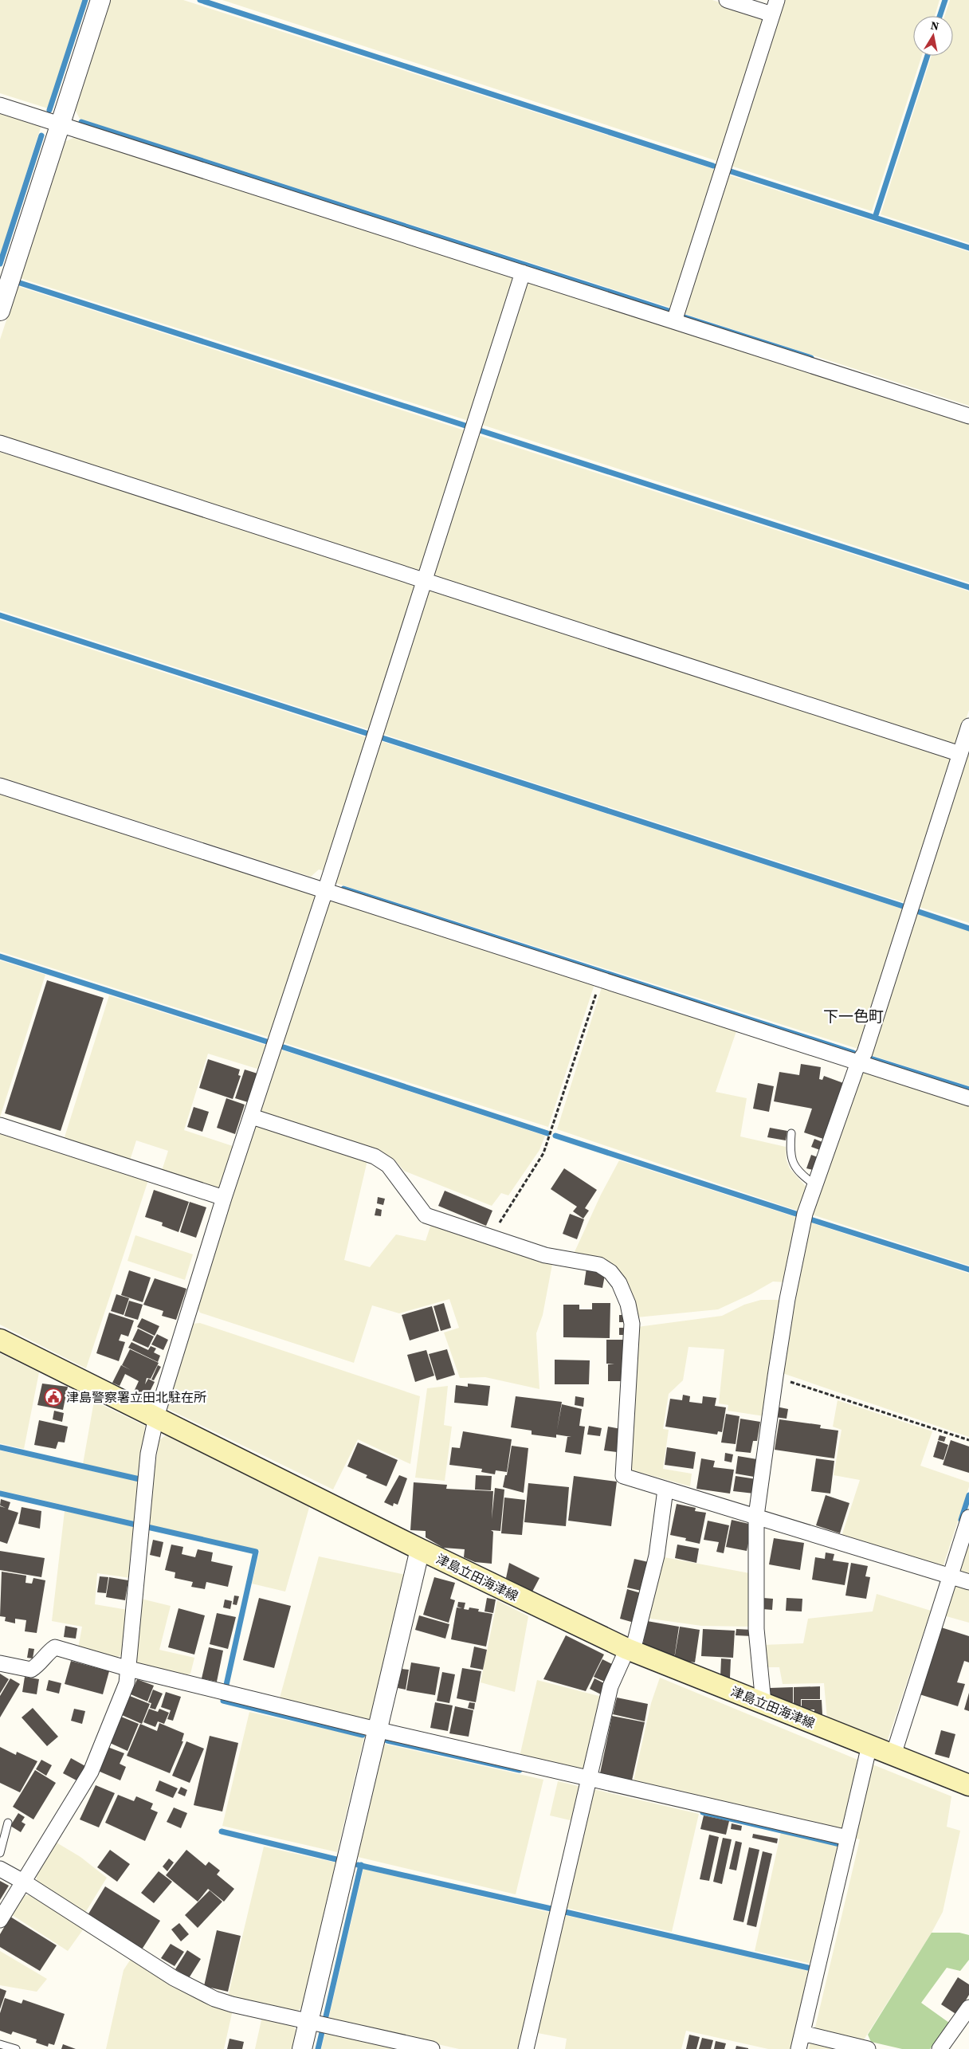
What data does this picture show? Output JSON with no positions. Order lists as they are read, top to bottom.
{
  "streets": {
    "main road": ["津島立田海津線"]
  },
  "districts": ["下一色町"],
  "places": {
    "public building": ["津島警察署立田北駐在所"]
  },
  "north": "top"
}
